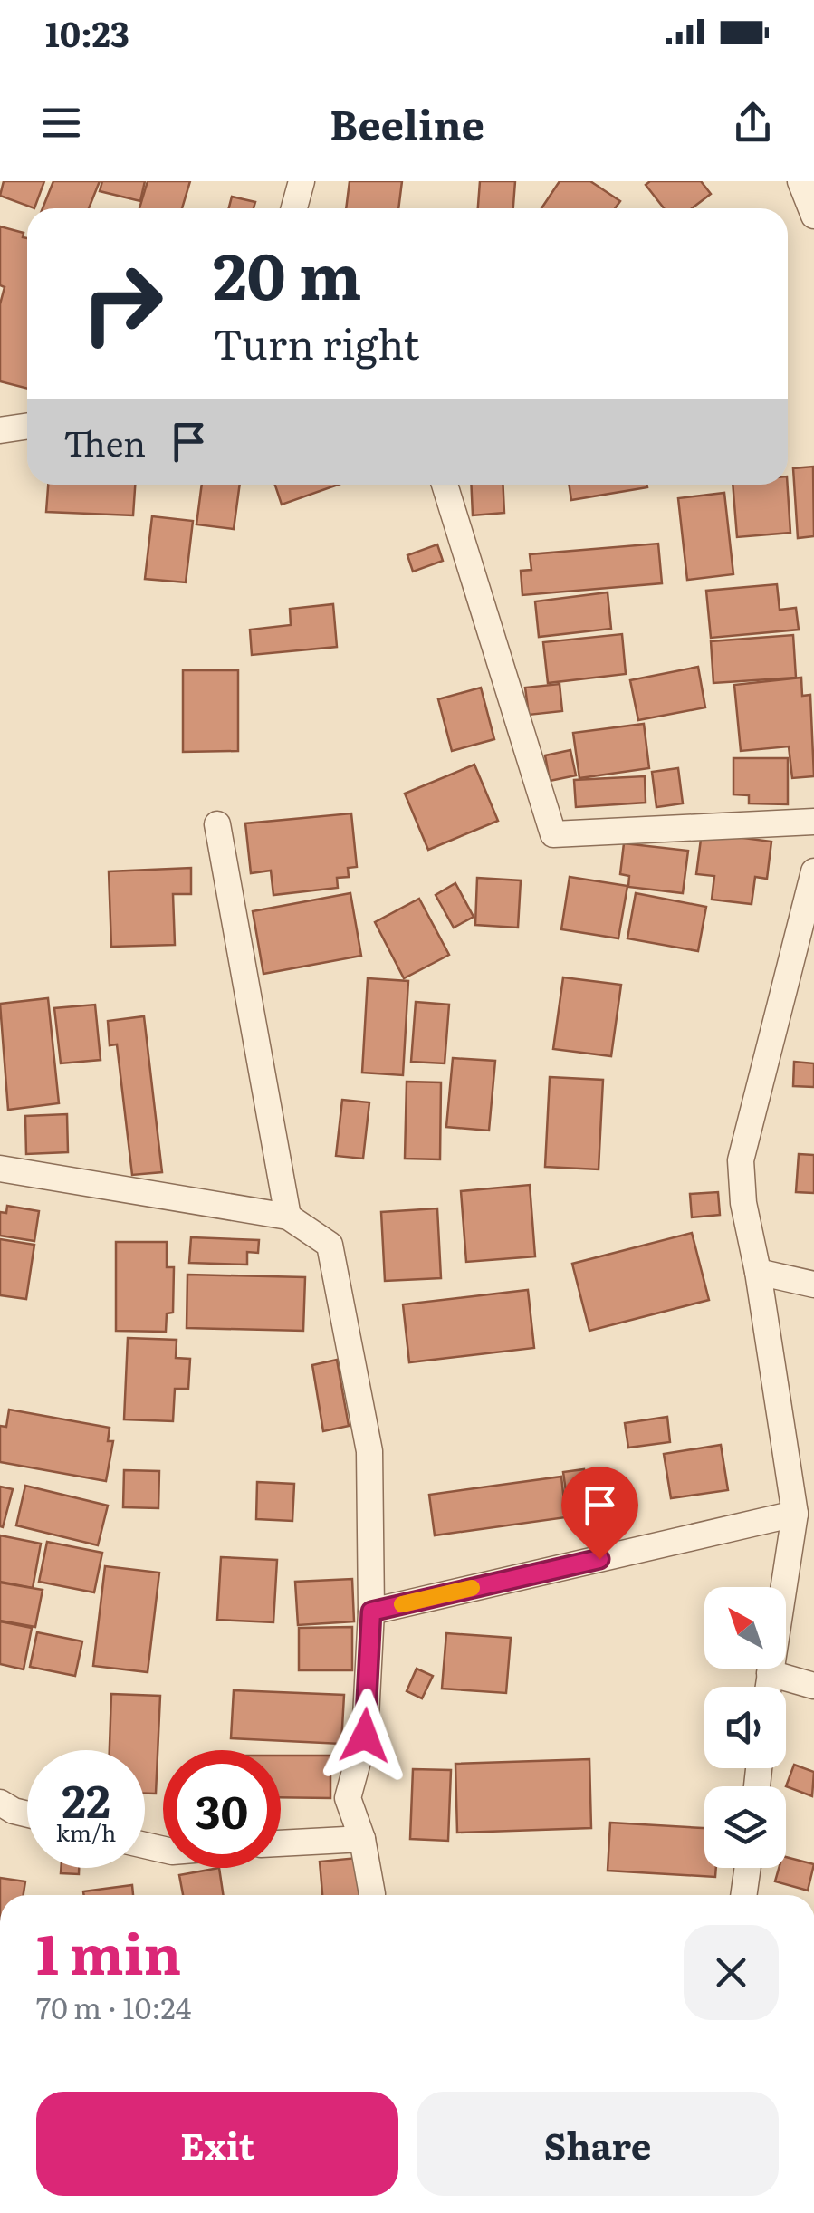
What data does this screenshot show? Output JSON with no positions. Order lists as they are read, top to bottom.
{
  "north": "top left",
  "page": {
    "status": "10:23",
    "header": "Beeline",
    "turn": ["20 m", "Turn right"],
    "then": "Then",
    "speed": "22 km/h",
    "limit": "30",
    "heading": ["1 min", "70 m · 10:24"],
    "buttons": ["Exit", "Share"]
  }
}
